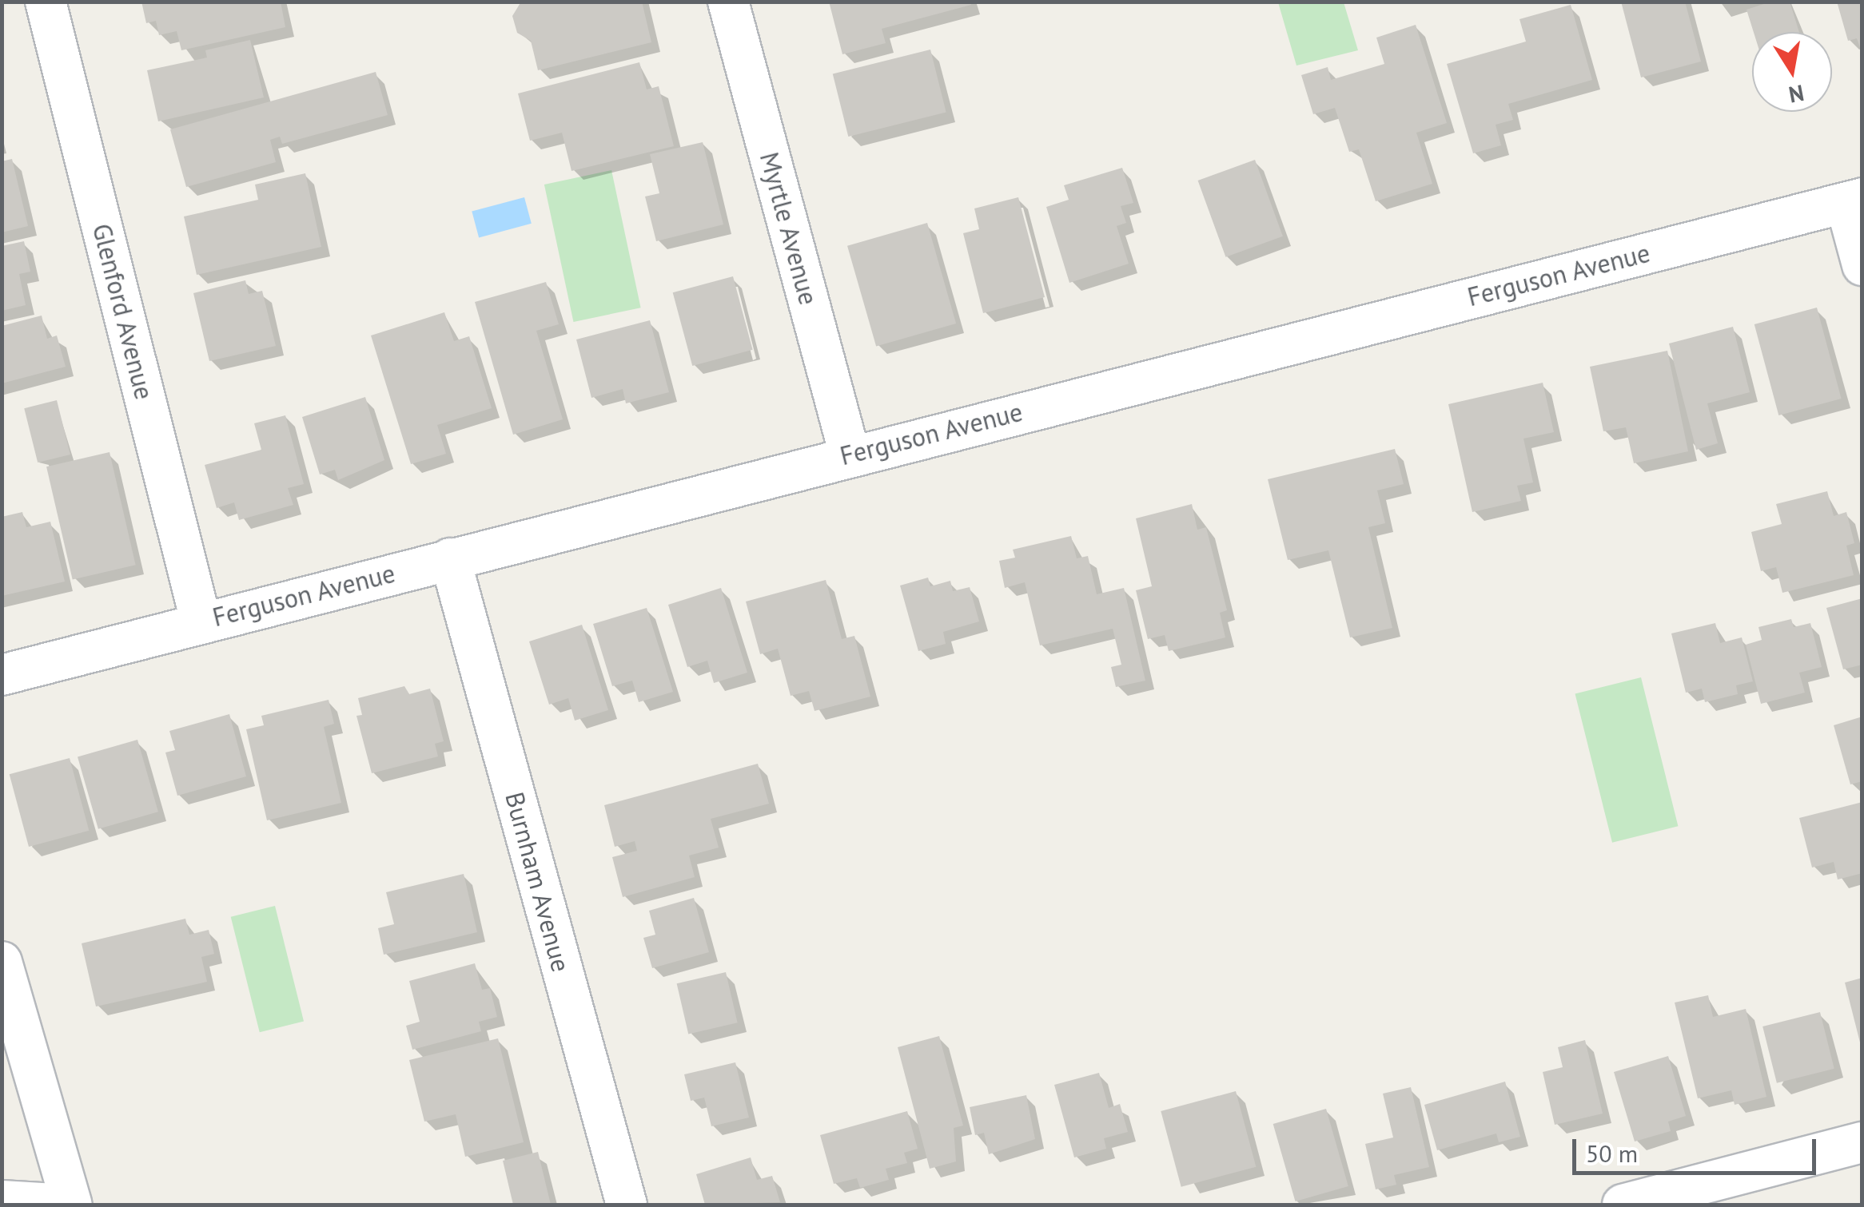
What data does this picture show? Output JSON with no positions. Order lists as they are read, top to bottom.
{
  "streets": {
    "street": [
      "Myrtle Avenue",
      "Ferguson Avenue",
      "Glenford Avenue",
      "Burnham Avenue"
    ]
  },
  "crossings": [
    ["Myrtle Avenue", "Ferguson Avenue"],
    ["Ferguson Avenue", "Glenford Avenue"],
    ["Ferguson Avenue", "Burnham Avenue"]
  ],
  "scale_bar": "50 m",
  "north": "bottom"
}
